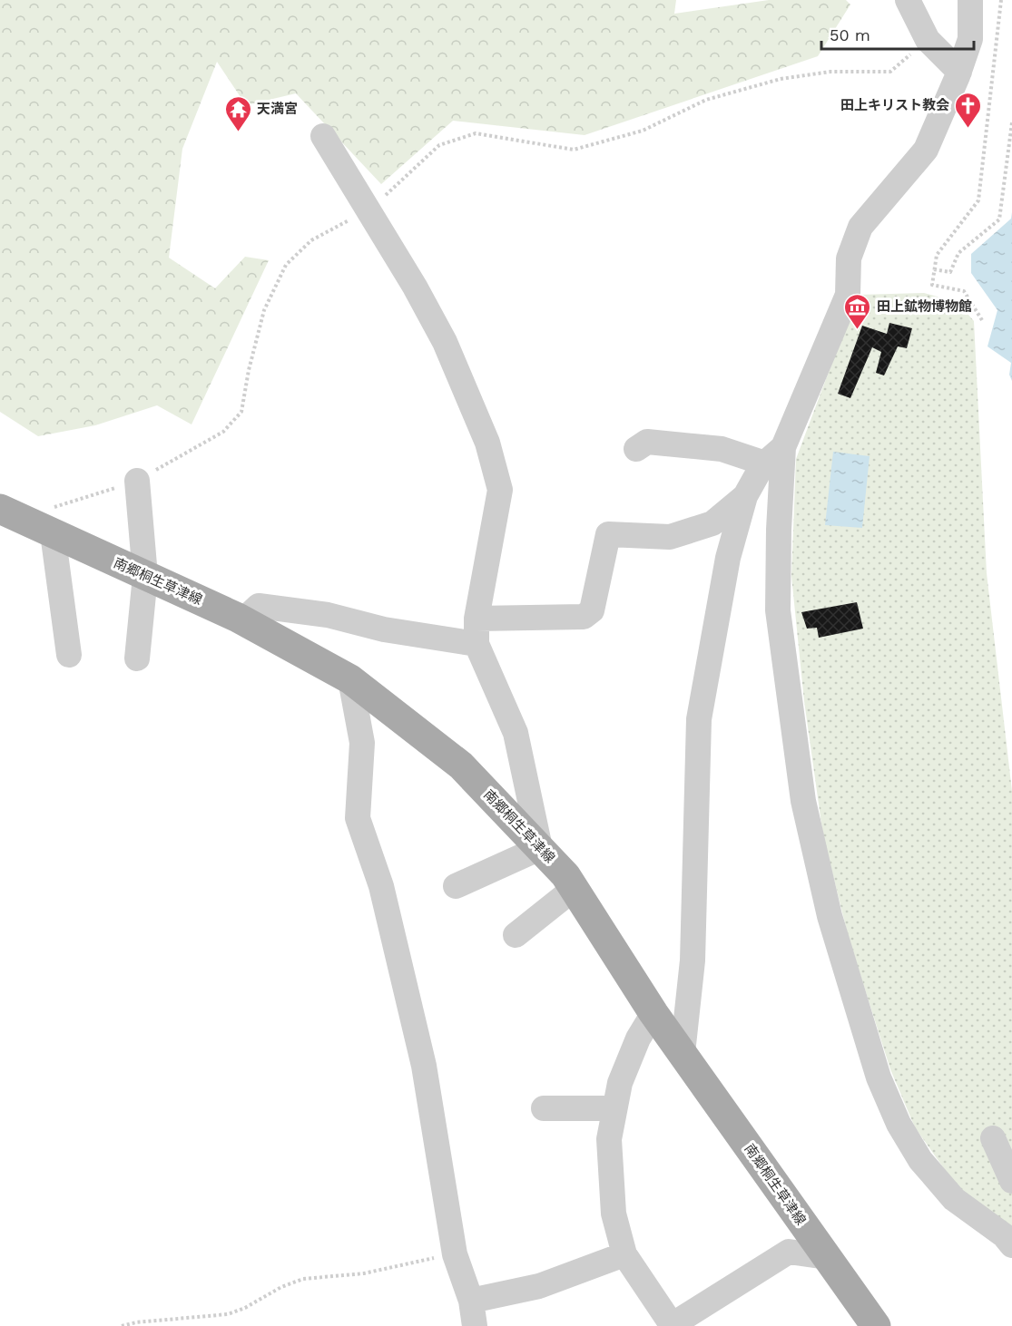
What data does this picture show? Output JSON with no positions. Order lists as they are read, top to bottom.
{
  "streets": {
    "main road": ["南郷桐生草津線"]
  },
  "places": {
    "church": ["田上キリスト教会"],
    "temple": ["天満宮"],
    "museum": ["田上鉱物博物館"]
  },
  "scale_bar": "50 m"
}
